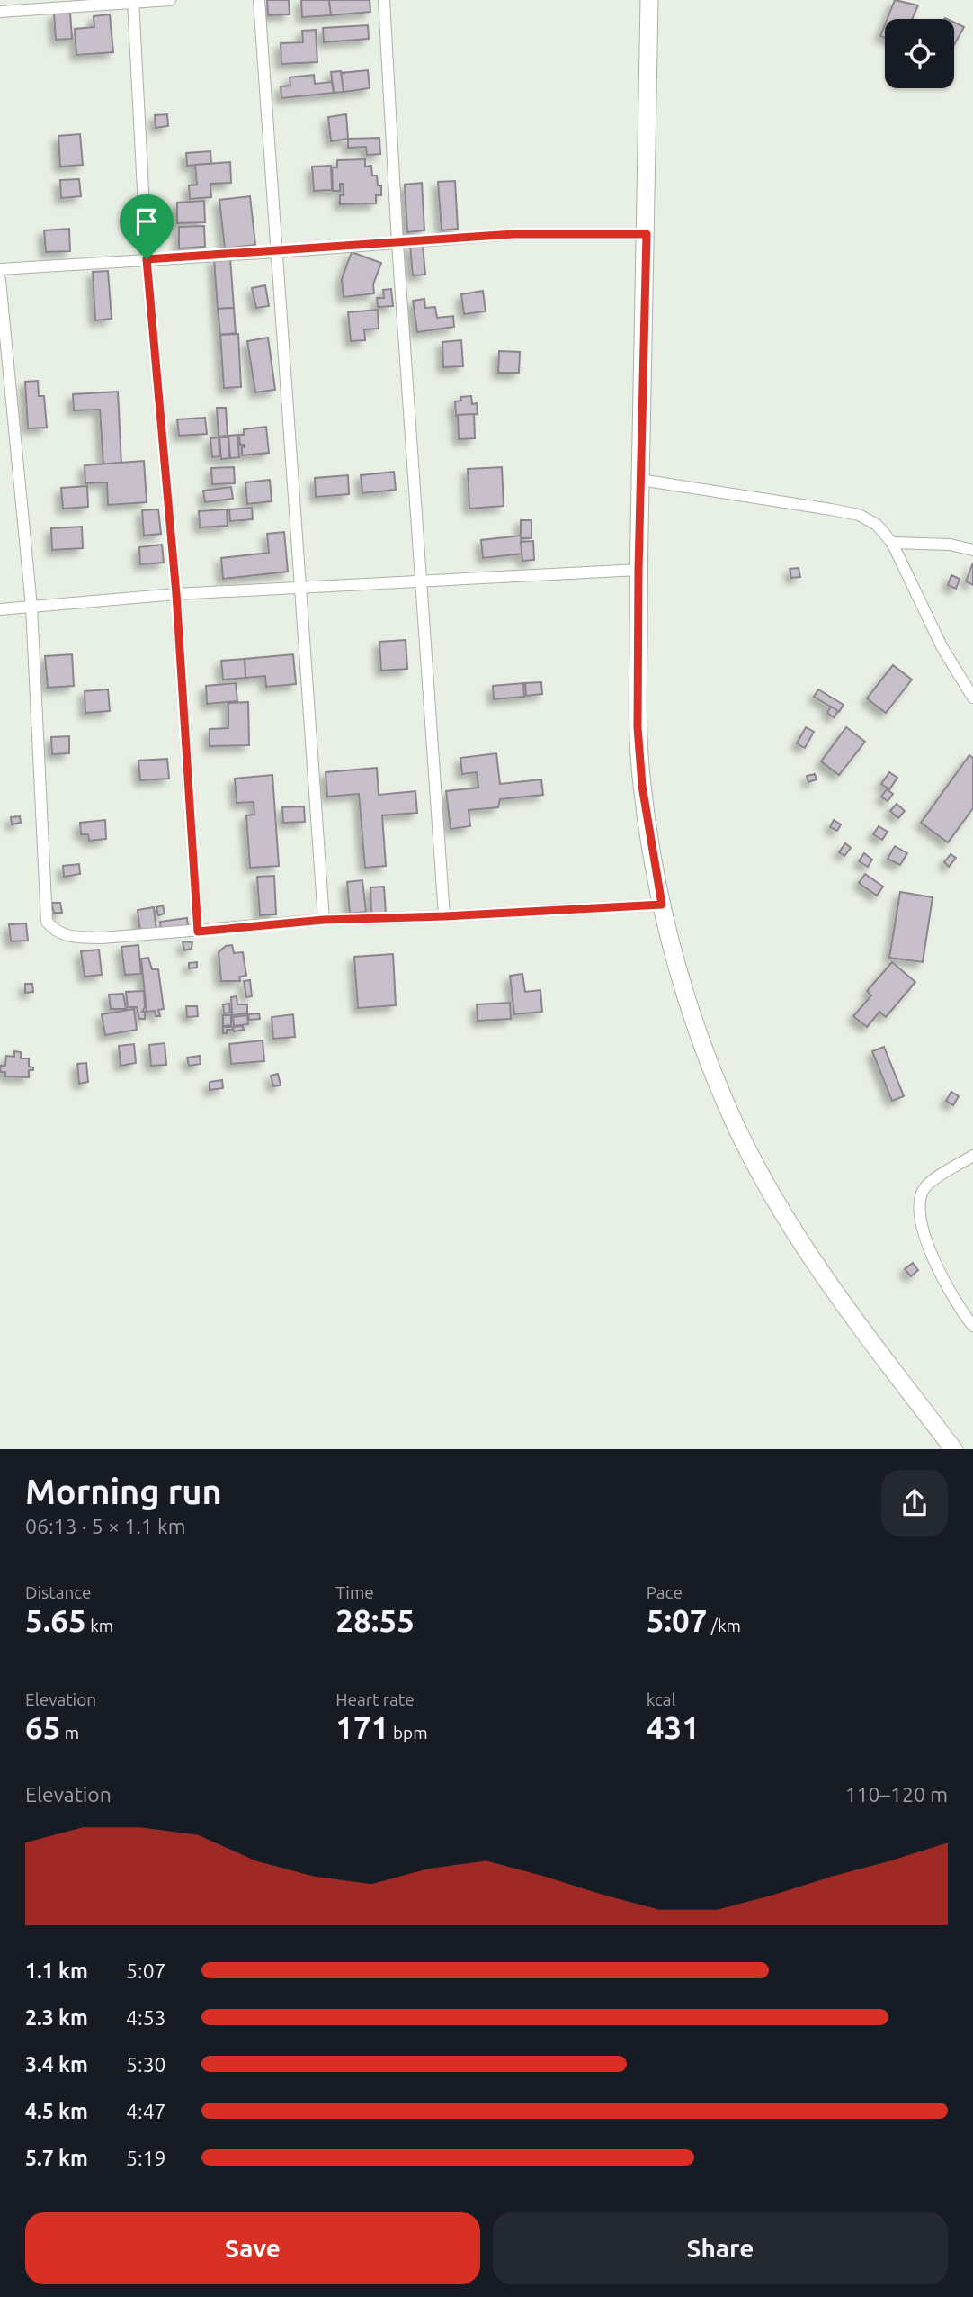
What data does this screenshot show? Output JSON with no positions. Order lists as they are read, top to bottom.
{
  "page": {
    "heading": ["Morning run", "06:13 · 5 × 1.1 km"],
    "stats": [
      ["Distance", "5.65 km"],
      ["Time", "28:55"],
      ["Pace", "5:07 /km"],
      ["Elevation", "65 m"],
      ["Heart rate", "171 bpm"],
      ["kcal", "431"]
    ],
    "chart": ["Elevation", "110–120 m"],
    "list": [
      {
        "name": "1.1 km",
        "note": "5:07"
      },
      {
        "name": "2.3 km",
        "note": "4:53"
      },
      {
        "name": "3.4 km",
        "note": "5:30"
      },
      {
        "name": "4.5 km",
        "note": "4:47"
      },
      {
        "name": "5.7 km",
        "note": "5:19"
      }
    ],
    "buttons": ["Save", "Share"]
  }
}
